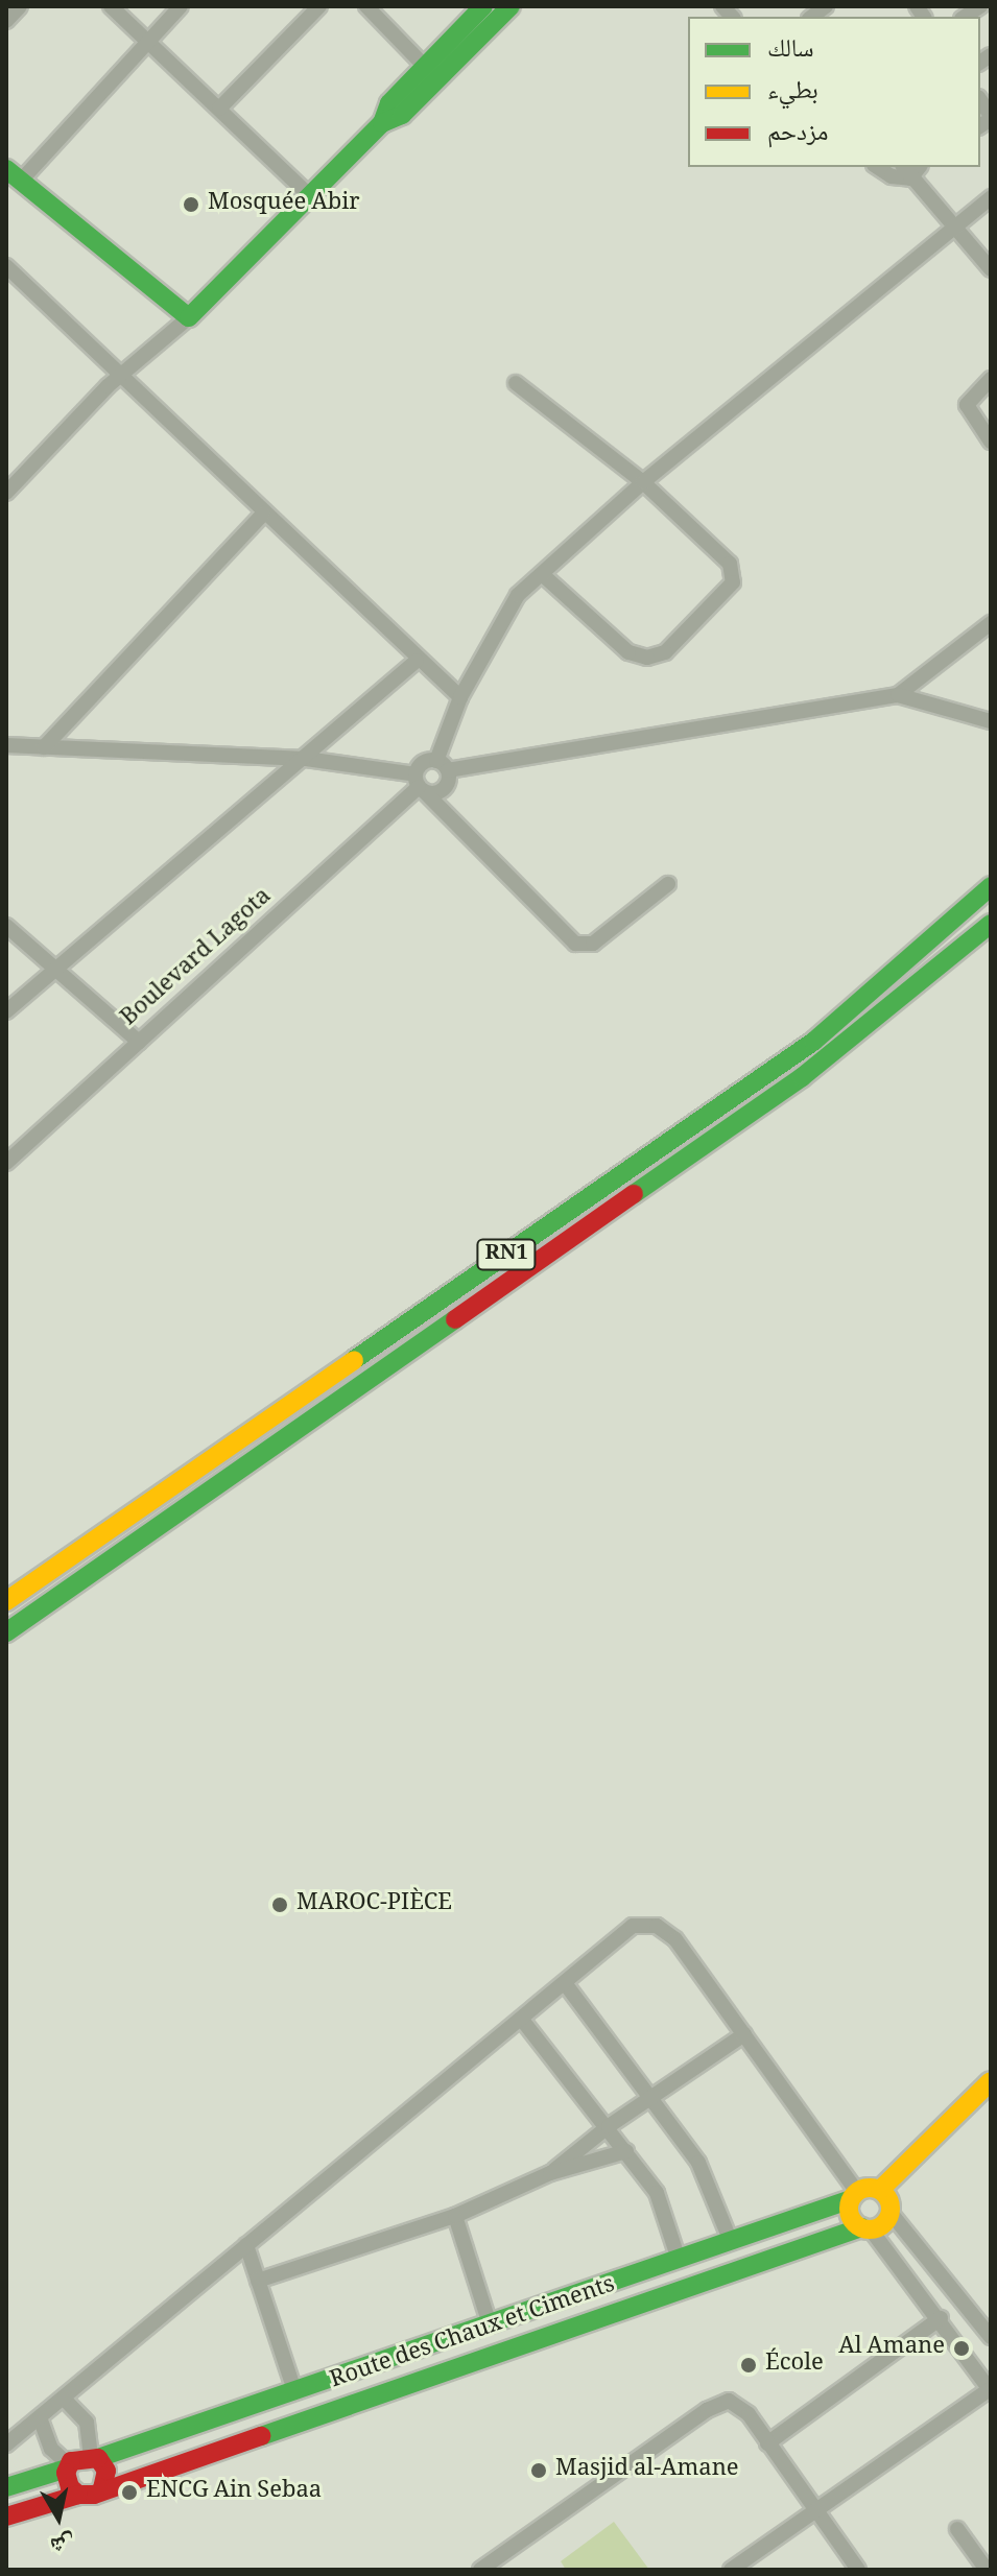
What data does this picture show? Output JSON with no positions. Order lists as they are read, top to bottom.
{
  "streets": {
    "main road": ["RN1", "Route des Chaux et Ciments"],
    "street": ["Boulevard Lagota"]
  },
  "places": [
    "Mosquée Abir",
    "MAROC-PIÈCE",
    "Al Amane",
    "École",
    "Masjid al-Amane",
    "ENCG Ain Sebaa"
  ],
  "legend": ["سالك", "بطيء", "مزدحم"],
  "north": "bottom"
}
